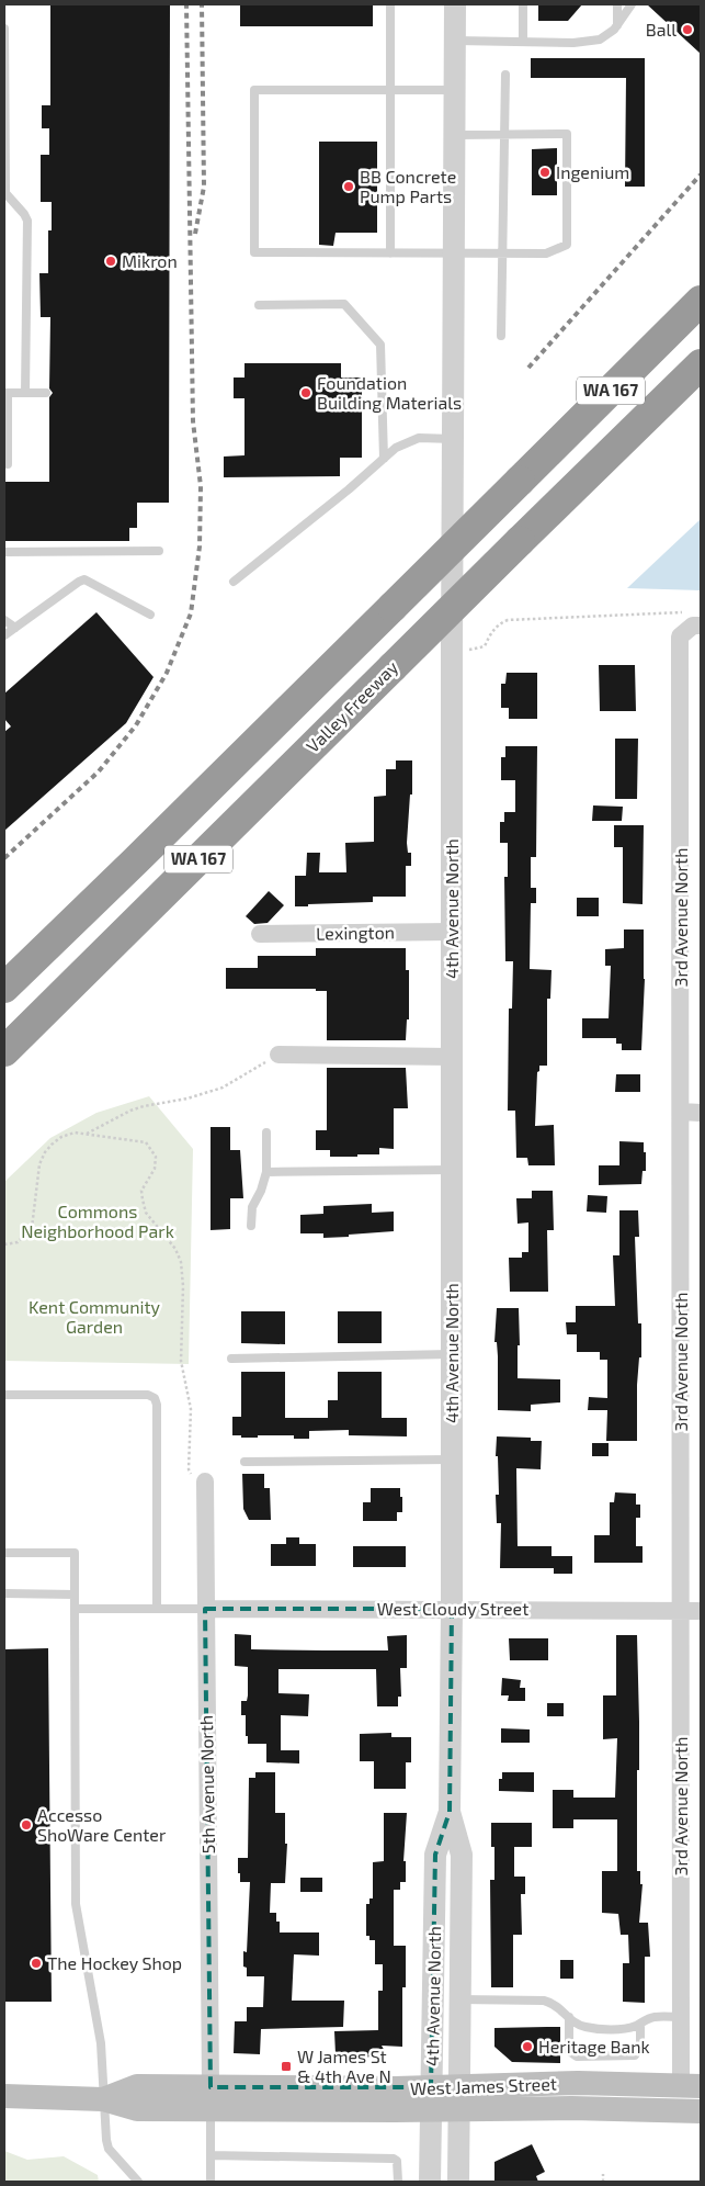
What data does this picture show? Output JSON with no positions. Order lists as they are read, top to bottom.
{
  "streets": {
    "highway": ["WA 167", "Valley Freeway"],
    "main road": ["West James Street"],
    "street": [
      "4th Avenue North",
      "3rd Avenue North",
      "Lexington",
      "West Cloudy Street",
      "5th Avenue North"
    ]
  },
  "crossings": [
    ["4th Avenue North", "Lexington"],
    ["4th Avenue North", "West Cloudy Street"],
    ["4th Avenue North", "West James Street"],
    ["3rd Avenue North", "West Cloudy Street"],
    ["3rd Avenue North", "West James Street"],
    ["West Cloudy Street", "5th Avenue North"],
    ["5th Avenue North", "West James Street"]
  ],
  "parks": ["Commons Neighborhood Park", "Kent Community Garden"],
  "places": {
    "other": [
      "Ball",
      "Ingenium",
      "BB Concrete Pump Parts",
      "Mikron",
      "Foundation Building Materials",
      "Accesso ShoWare Center",
      "The Hockey Shop",
      "Heritage Bank"
    ],
    "transit": ["W James St & 4th Ave N"]
  }
}
